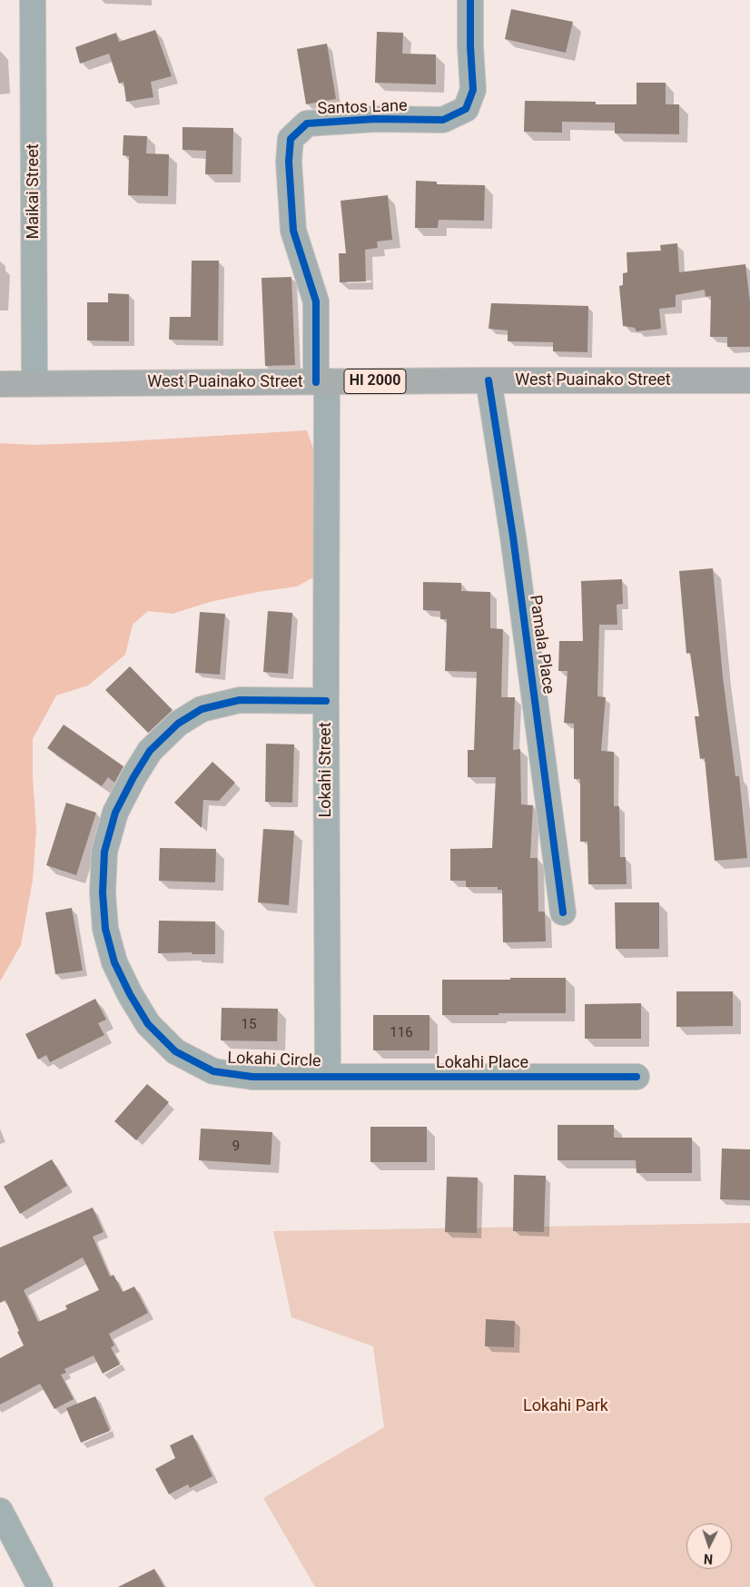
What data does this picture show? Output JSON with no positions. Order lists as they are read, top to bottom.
{
  "streets": {
    "highway": ["West Puainako Street", "HI 2000"],
    "street": [
      "Santos Lane",
      "Maikai Street",
      "Pamala Place",
      "Lokahi Street",
      "Lokahi Circle",
      "Lokahi Place"
    ]
  },
  "crossings": [
    ["Santos Lane", "West Puainako Street"],
    ["Santos Lane", "Lokahi Street"],
    ["Maikai Street", "West Puainako Street"],
    ["West Puainako Street", "Pamala Place"],
    ["West Puainako Street", "Lokahi Street"],
    ["Lokahi Street", "Lokahi Circle"],
    ["Lokahi Street", "Lokahi Place"],
    ["Lokahi Circle", "Lokahi Place"]
  ],
  "parks": ["Lokahi Park"],
  "house_numbers": ["15", "116", "9"],
  "north": "bottom"
}
